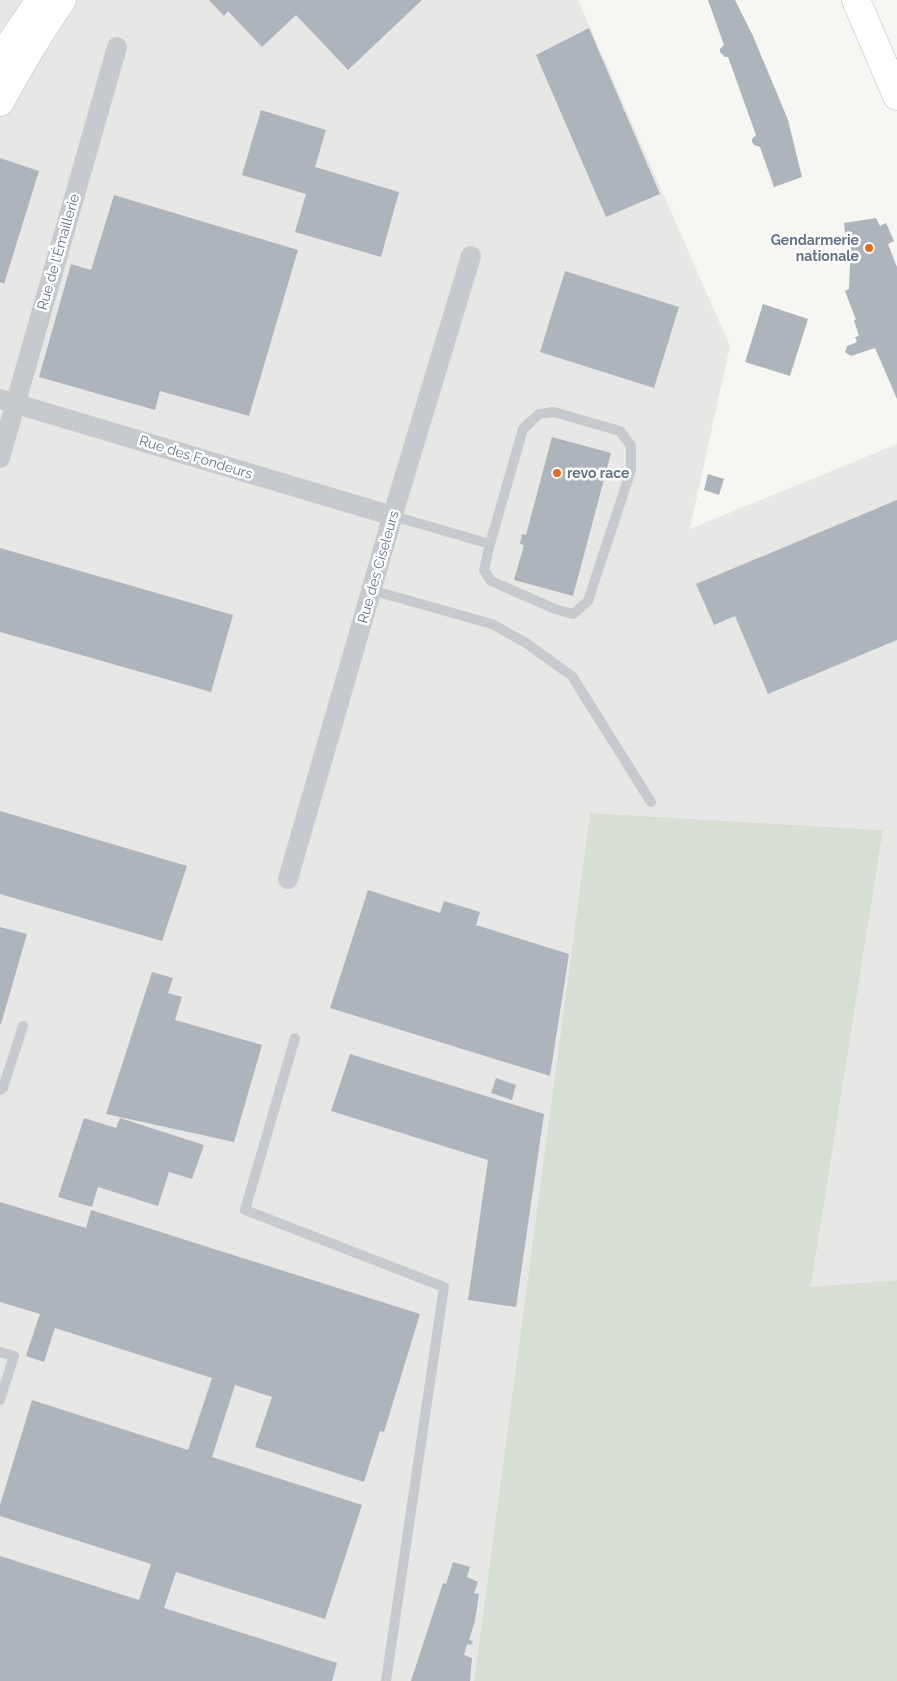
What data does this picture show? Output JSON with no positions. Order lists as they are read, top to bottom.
{
  "streets": {
    "street": ["Rue de l'Émaillerie", "Rue des Fondeurs", "Rue des Ciseleurs"]
  },
  "crossings": [
    ["Rue de l'Émaillerie", "Rue des Fondeurs"],
    ["Rue des Fondeurs", "Rue des Ciseleurs"]
  ],
  "places": ["Gendarmerie nationale", "revo race"]
}
